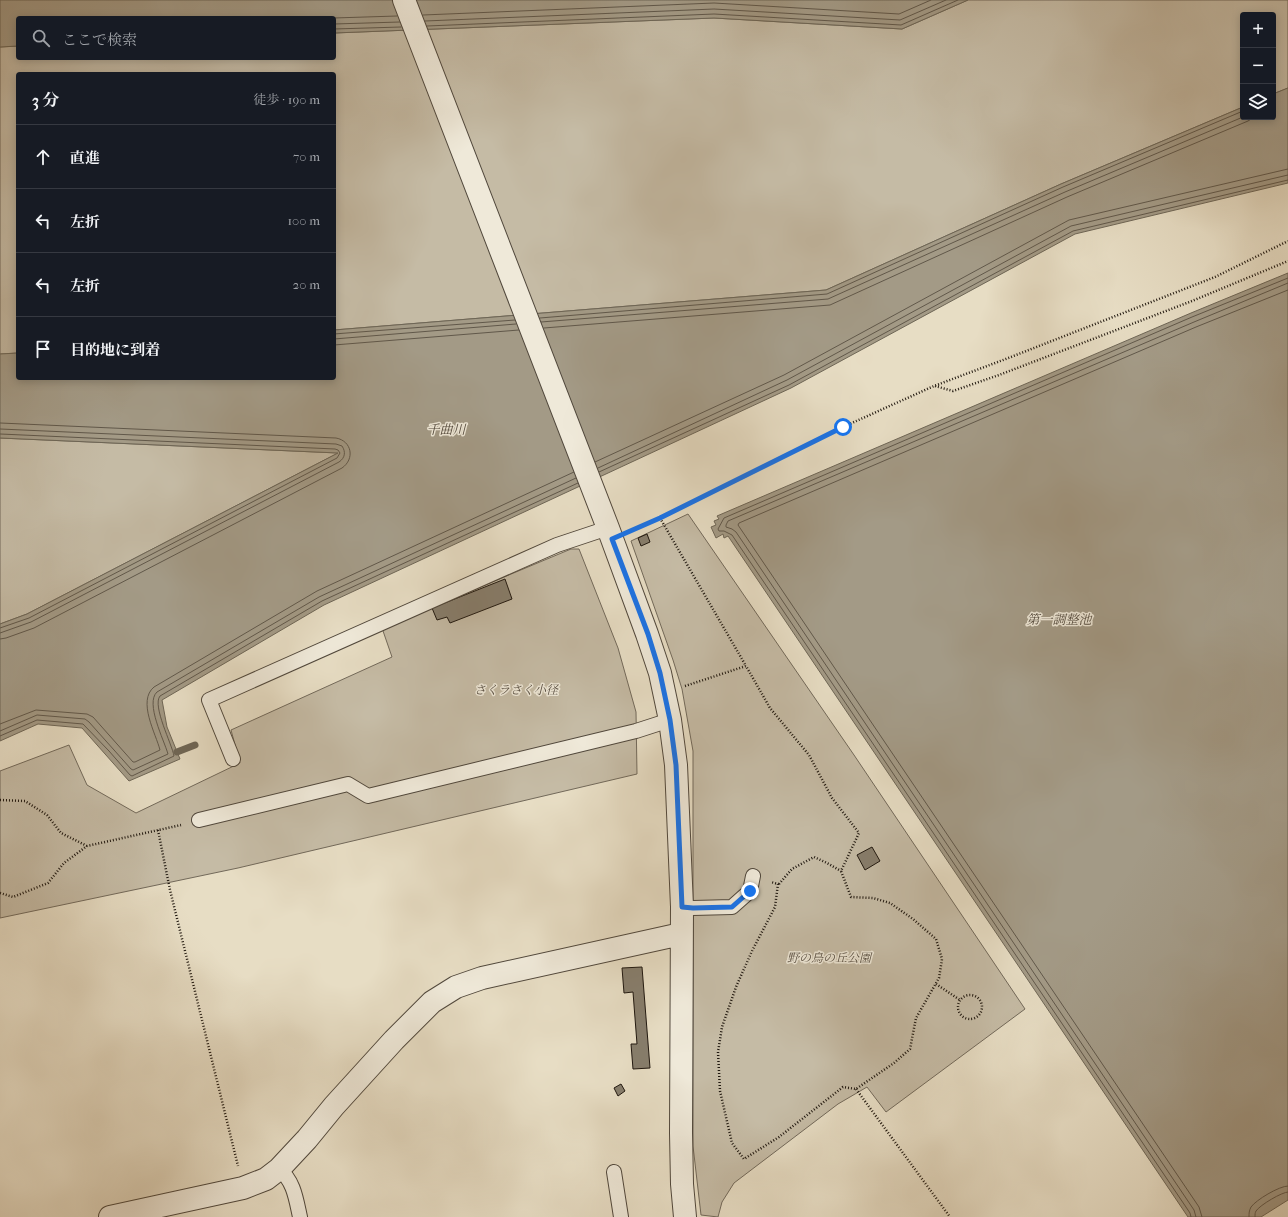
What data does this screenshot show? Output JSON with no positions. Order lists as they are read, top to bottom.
{
  "water": ["千曲川", "第一調整池"],
  "parks": ["さくラさく小径", "野の鳥の丘公園"],
  "page": {
    "map_buttons": ["+", "−"],
    "search": "ここで検索",
    "heading": ["3 分", "徒歩 · 190 m"],
    "list": [
      ["直進", "70 m"],
      ["左折", "100 m"],
      ["左折", "20 m"],
      "目的地に到着"
    ]
  }
}
